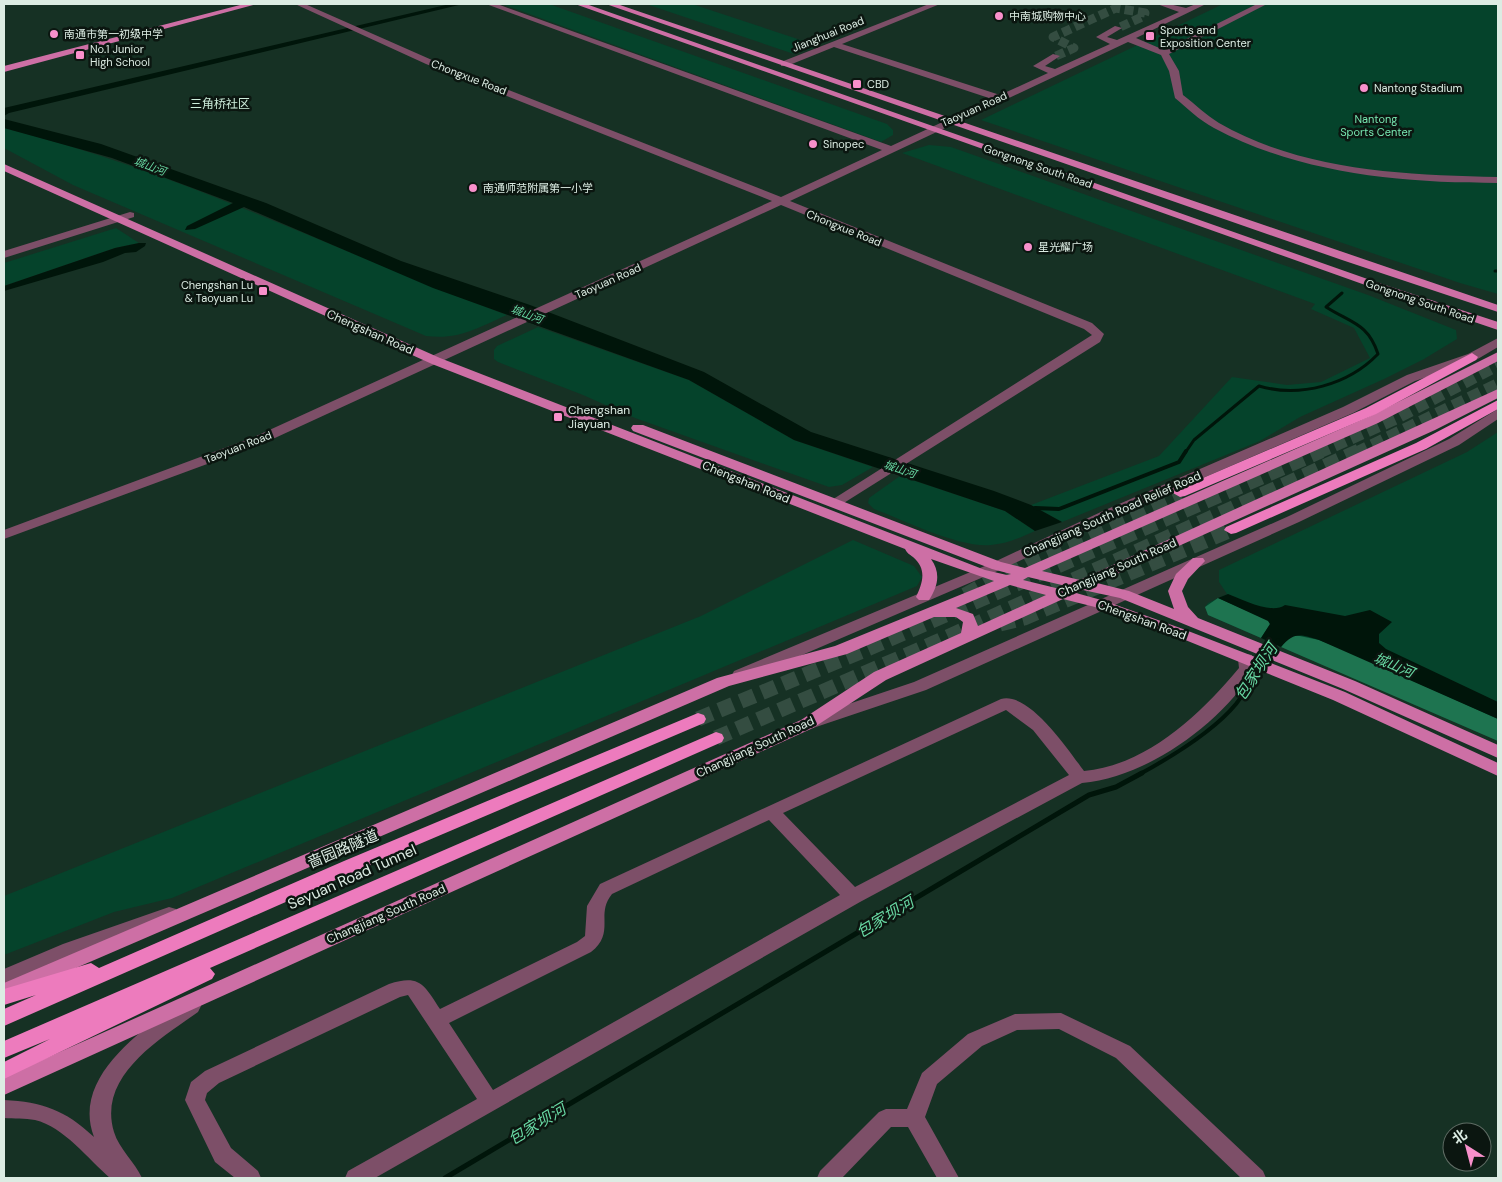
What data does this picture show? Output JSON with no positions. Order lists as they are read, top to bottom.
{
  "streets": {
    "highway": ["啬园路隧道", "Seyuan Road Tunnel"],
    "main road": ["Gongnong South Road", "Chengshan Road", "Changjiang South Road"],
    "street": [
      "Jianghuai Road",
      "Chongxue Road",
      "Taoyuan Road",
      "Changjiang South Road Relief Road"
    ]
  },
  "crossings": [
    ["Jianghuai Road", "Gongnong South Road"],
    ["Chongxue Road", "Taoyuan Road"],
    ["Chongxue Road", "Chengshan Road"],
    ["Taoyuan Road", "Gongnong South Road"],
    ["Taoyuan Road", "Chengshan Road"],
    ["Chengshan Road", "Changjiang South Road Relief Road"],
    ["Chengshan Road", "Changjiang South Road"]
  ],
  "districts": ["三角桥社区"],
  "water": ["城山河", "包家坝河"],
  "parks": ["Nantong Sports Center"],
  "places": {
    "other": [
      "中南城购物中心",
      "南通市第一初级中学",
      "Nantong Stadium",
      "Sinopec",
      "南通师范附属第一小学",
      "星光耀广场"
    ],
    "transit": [
      "Sports and Exposition Center",
      "No.1 Junior High School",
      "CBD",
      "Chengshan Lu & Taoyuan Lu",
      "Chengshan Jiayuan"
    ]
  },
  "north": "top left"
}
